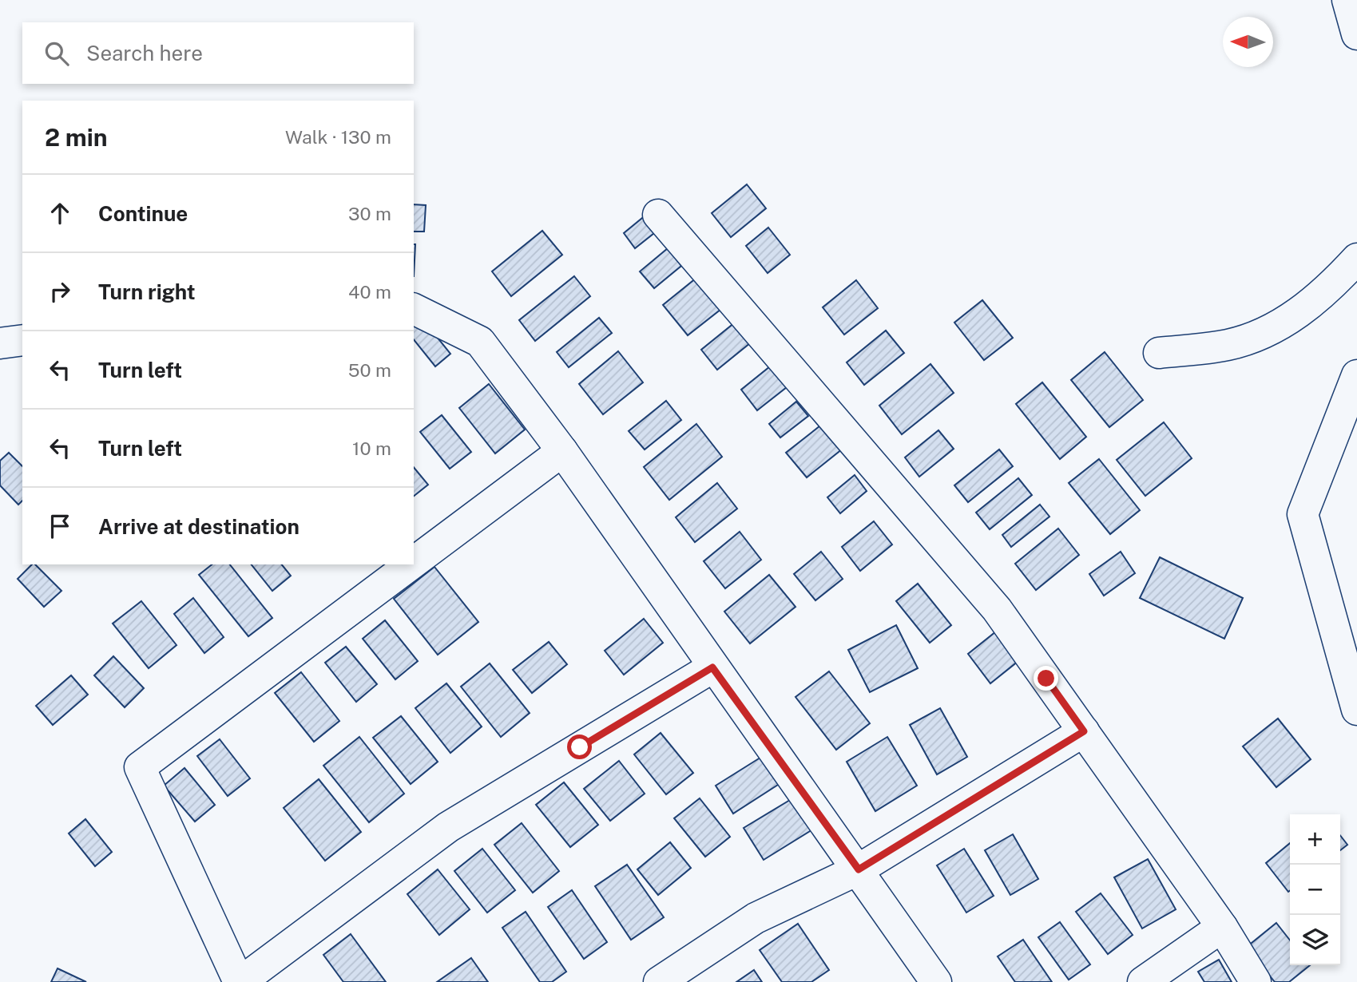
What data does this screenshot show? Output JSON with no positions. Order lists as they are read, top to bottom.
{
  "north": "left",
  "page": {
    "search": "Search here",
    "heading": ["2 min", "Walk · 130 m"],
    "list": [
      ["Continue", "30 m"],
      ["Turn right", "40 m"],
      ["Turn left", "50 m"],
      ["Turn left", "10 m"],
      "Arrive at destination"
    ],
    "map_buttons": ["+", "−"]
  }
}
